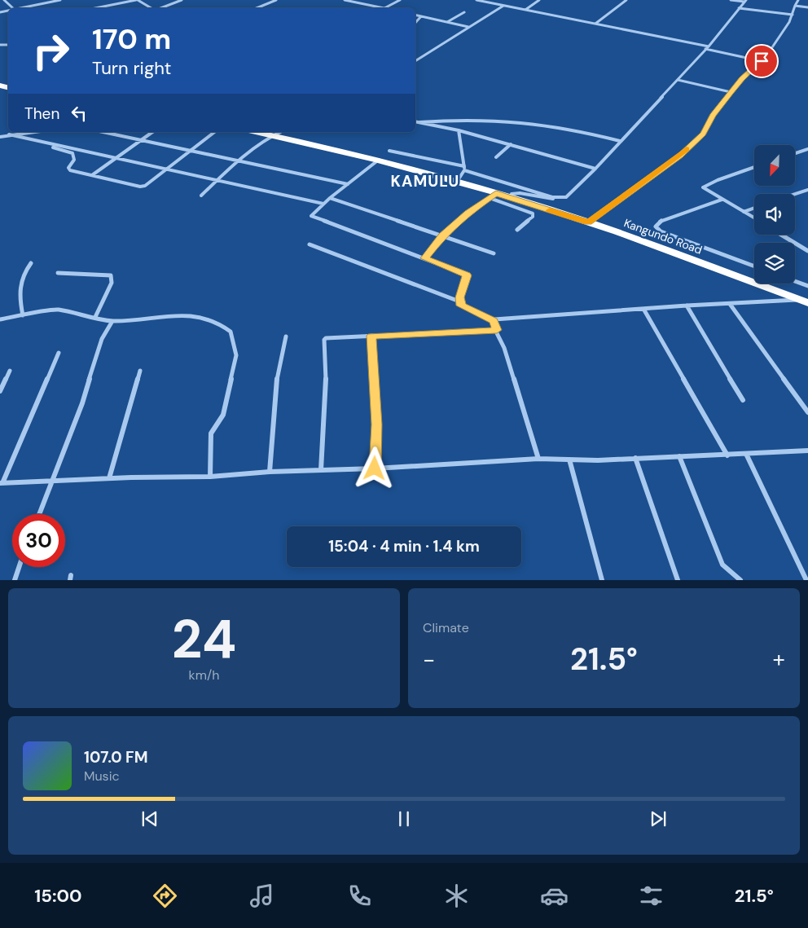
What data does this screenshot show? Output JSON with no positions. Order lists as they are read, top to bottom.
{
  "streets": {
    "highway": ["Kangundo Road"]
  },
  "districts": ["KAMULU"],
  "north": "bottom left",
  "page": {
    "turn": ["170 m", "Turn right"],
    "then": "Then",
    "limit": "30",
    "trip": "15:04 · 4 min · 1.4 km",
    "tile": [
      ["24", "km/h"],
      "Climate"
    ],
    "heat": ["−", "21.5°", "+"],
    "song": ["107.0 FM", "Music"],
    "tabs": ["15:00", "21.5°"]
  }
}
